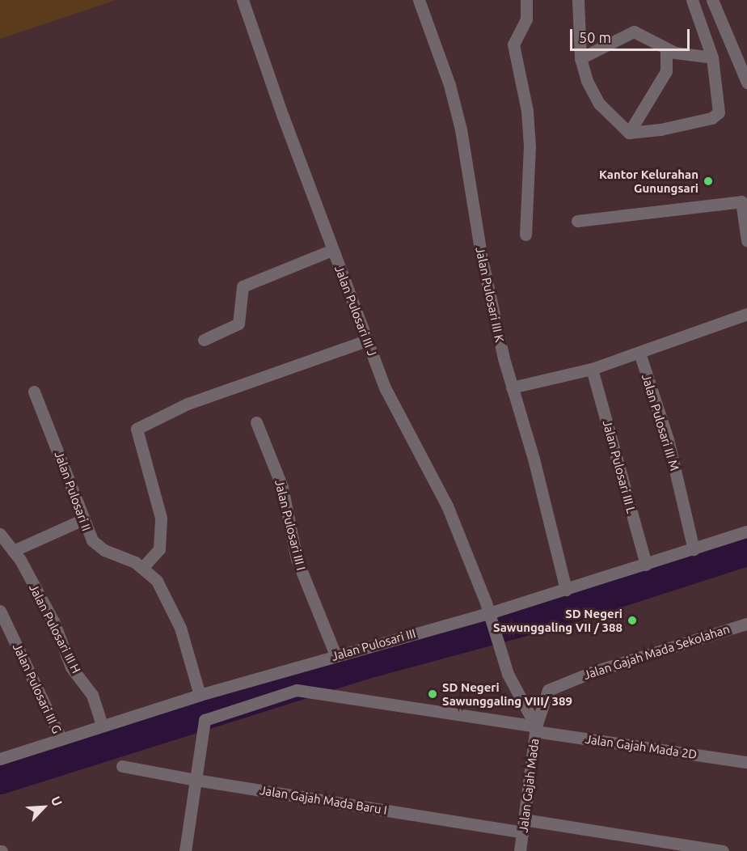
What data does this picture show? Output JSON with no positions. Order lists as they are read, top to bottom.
{
  "streets": {
    "street": [
      "Jalan Pulosari III K",
      "Jalan Pulosari III J",
      "Jalan Pulosari III M",
      "Jalan Pulosari III L",
      "Jalan Pulosari II",
      "Jalan Pulosari III I",
      "Jalan Pulosari III H",
      "Jalan Pulosari III",
      "Jalan Gajah Mada Sekolahan",
      "Jalan Pulosari III G",
      "Jalan Gajah Mada 2D",
      "Jalan Gajah Mada",
      "Jalan Gajah Mada Baru I"
    ]
  },
  "crossings": [
    ["Jalan Pulosari III K", "Jalan Pulosari III"],
    ["Jalan Pulosari III J", "Jalan Pulosari III"],
    ["Jalan Pulosari III J", "Jalan Gajah Mada"],
    ["Jalan Pulosari III M", "Jalan Pulosari III"],
    ["Jalan Pulosari III L", "Jalan Pulosari III"],
    ["Jalan Pulosari II", "Jalan Pulosari III"],
    ["Jalan Pulosari III I", "Jalan Pulosari III"],
    ["Jalan Pulosari III H", "Jalan Pulosari III"],
    ["Jalan Pulosari III", "Jalan Pulosari III G"],
    ["Jalan Pulosari III", "Jalan Gajah Mada"],
    ["Jalan Gajah Mada Sekolahan", "Jalan Gajah Mada 2D"],
    ["Jalan Gajah Mada Sekolahan", "Jalan Gajah Mada"],
    ["Jalan Gajah Mada 2D", "Jalan Gajah Mada"],
    ["Jalan Gajah Mada 2D", "Jalan Gajah Mada Baru I"],
    ["Jalan Gajah Mada", "Jalan Gajah Mada Baru I"]
  ],
  "places": ["Kantor Kelurahan Gunungsari", "SD Negeri Sawunggaling VII / 388", "SD Negeri Sawunggaling VIII/ 389"],
  "scale_bar": "50 m",
  "north": "top right"
}
